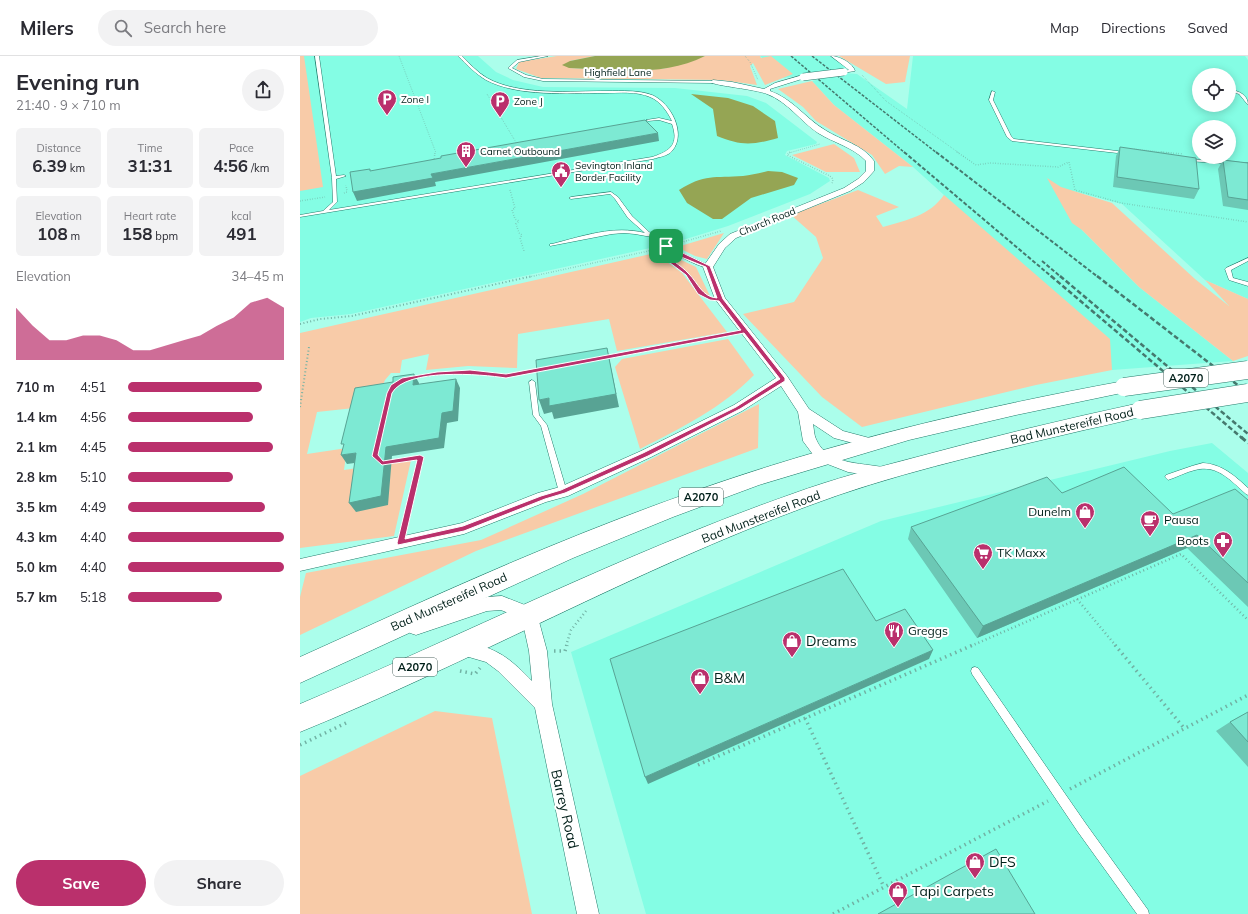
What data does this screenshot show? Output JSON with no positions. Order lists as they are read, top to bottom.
{
  "streets": {
    "highway": ["A2070", "Bad Munstereifel Road"],
    "street": ["Highfield Lane", "Church Road", "Barrey Road"]
  },
  "crossings": [
    ["Highfield Lane", "Church Road"],
    ["Bad Munstereifel Road", "Barrey Road"]
  ],
  "places": {
    "parking": ["Zone I", "Zone J"],
    "building": ["Carnet Outbound"],
    "public building": ["Sevington Inland Border Facility"],
    "shop": [
      "Dunelm",
      "Dreams",
      "B&M",
      "DFS",
      "Tapi Carpets"
    ],
    "cafe": ["Pausa"],
    "pharmacy": ["Boots"],
    "supermarket": ["TK Maxx"],
    "restaurant": ["Greggs"]
  },
  "page": {
    "header": "Milers",
    "search": "Search here",
    "nav": ["Map", "Directions", "Saved"],
    "heading": ["Evening run", "21:40 · 9 × 710 m"],
    "stats": [
      ["Distance", "6.39 km"],
      ["Time", "31:31"],
      ["Pace", "4:56 /km"],
      ["Elevation", "108 m"],
      ["Heart rate", "158 bpm"],
      ["kcal", "491"]
    ],
    "chart": ["Elevation", "34–45 m"],
    "list": [
      {
        "name": "710 m",
        "note": "4:51"
      },
      {
        "name": "1.4 km",
        "note": "4:56"
      },
      {
        "name": "2.1 km",
        "note": "4:45"
      },
      {
        "name": "2.8 km",
        "note": "5:10"
      },
      {
        "name": "3.5 km",
        "note": "4:49"
      },
      {
        "name": "4.3 km",
        "note": "4:40"
      },
      {
        "name": "5.0 km",
        "note": "4:40"
      },
      {
        "name": "5.7 km",
        "note": "5:18"
      }
    ],
    "buttons": ["Save", "Share"]
  }
}
